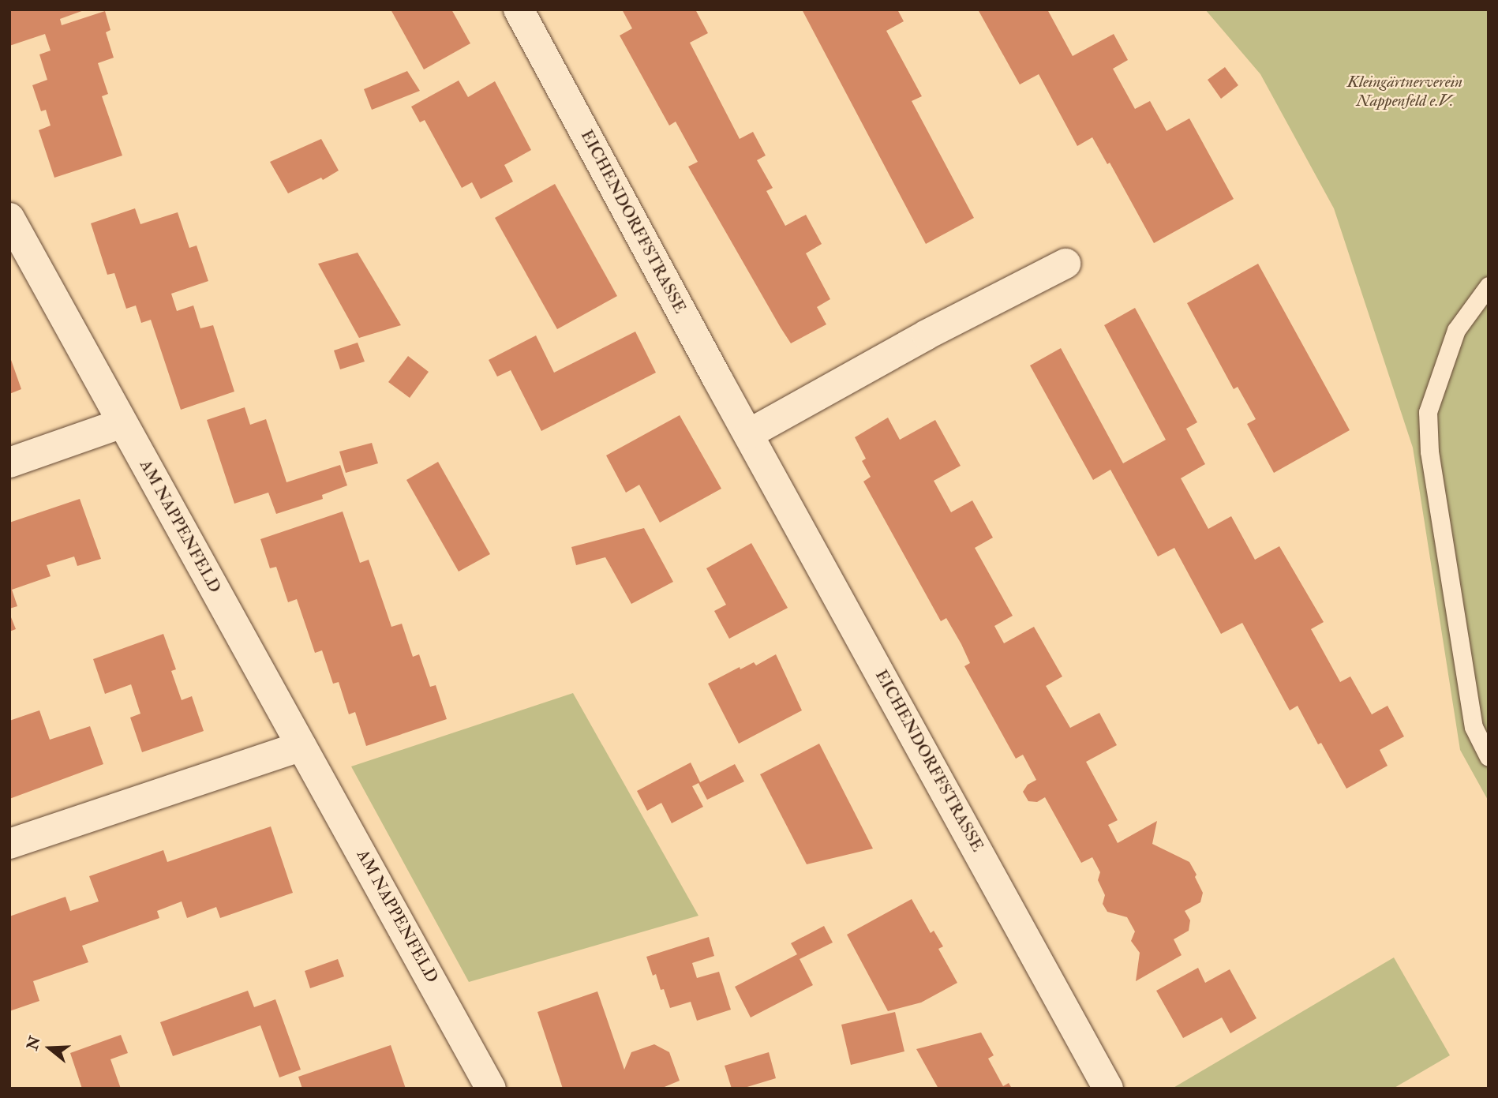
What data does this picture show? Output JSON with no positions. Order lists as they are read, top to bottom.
{
  "streets": {
    "street": ["EICHENDORFFSTRASSE", "AM NAPPENFELD"]
  },
  "parks": ["Kleingärtnerverein Nappenfeld e.V."],
  "north": "left"
}
